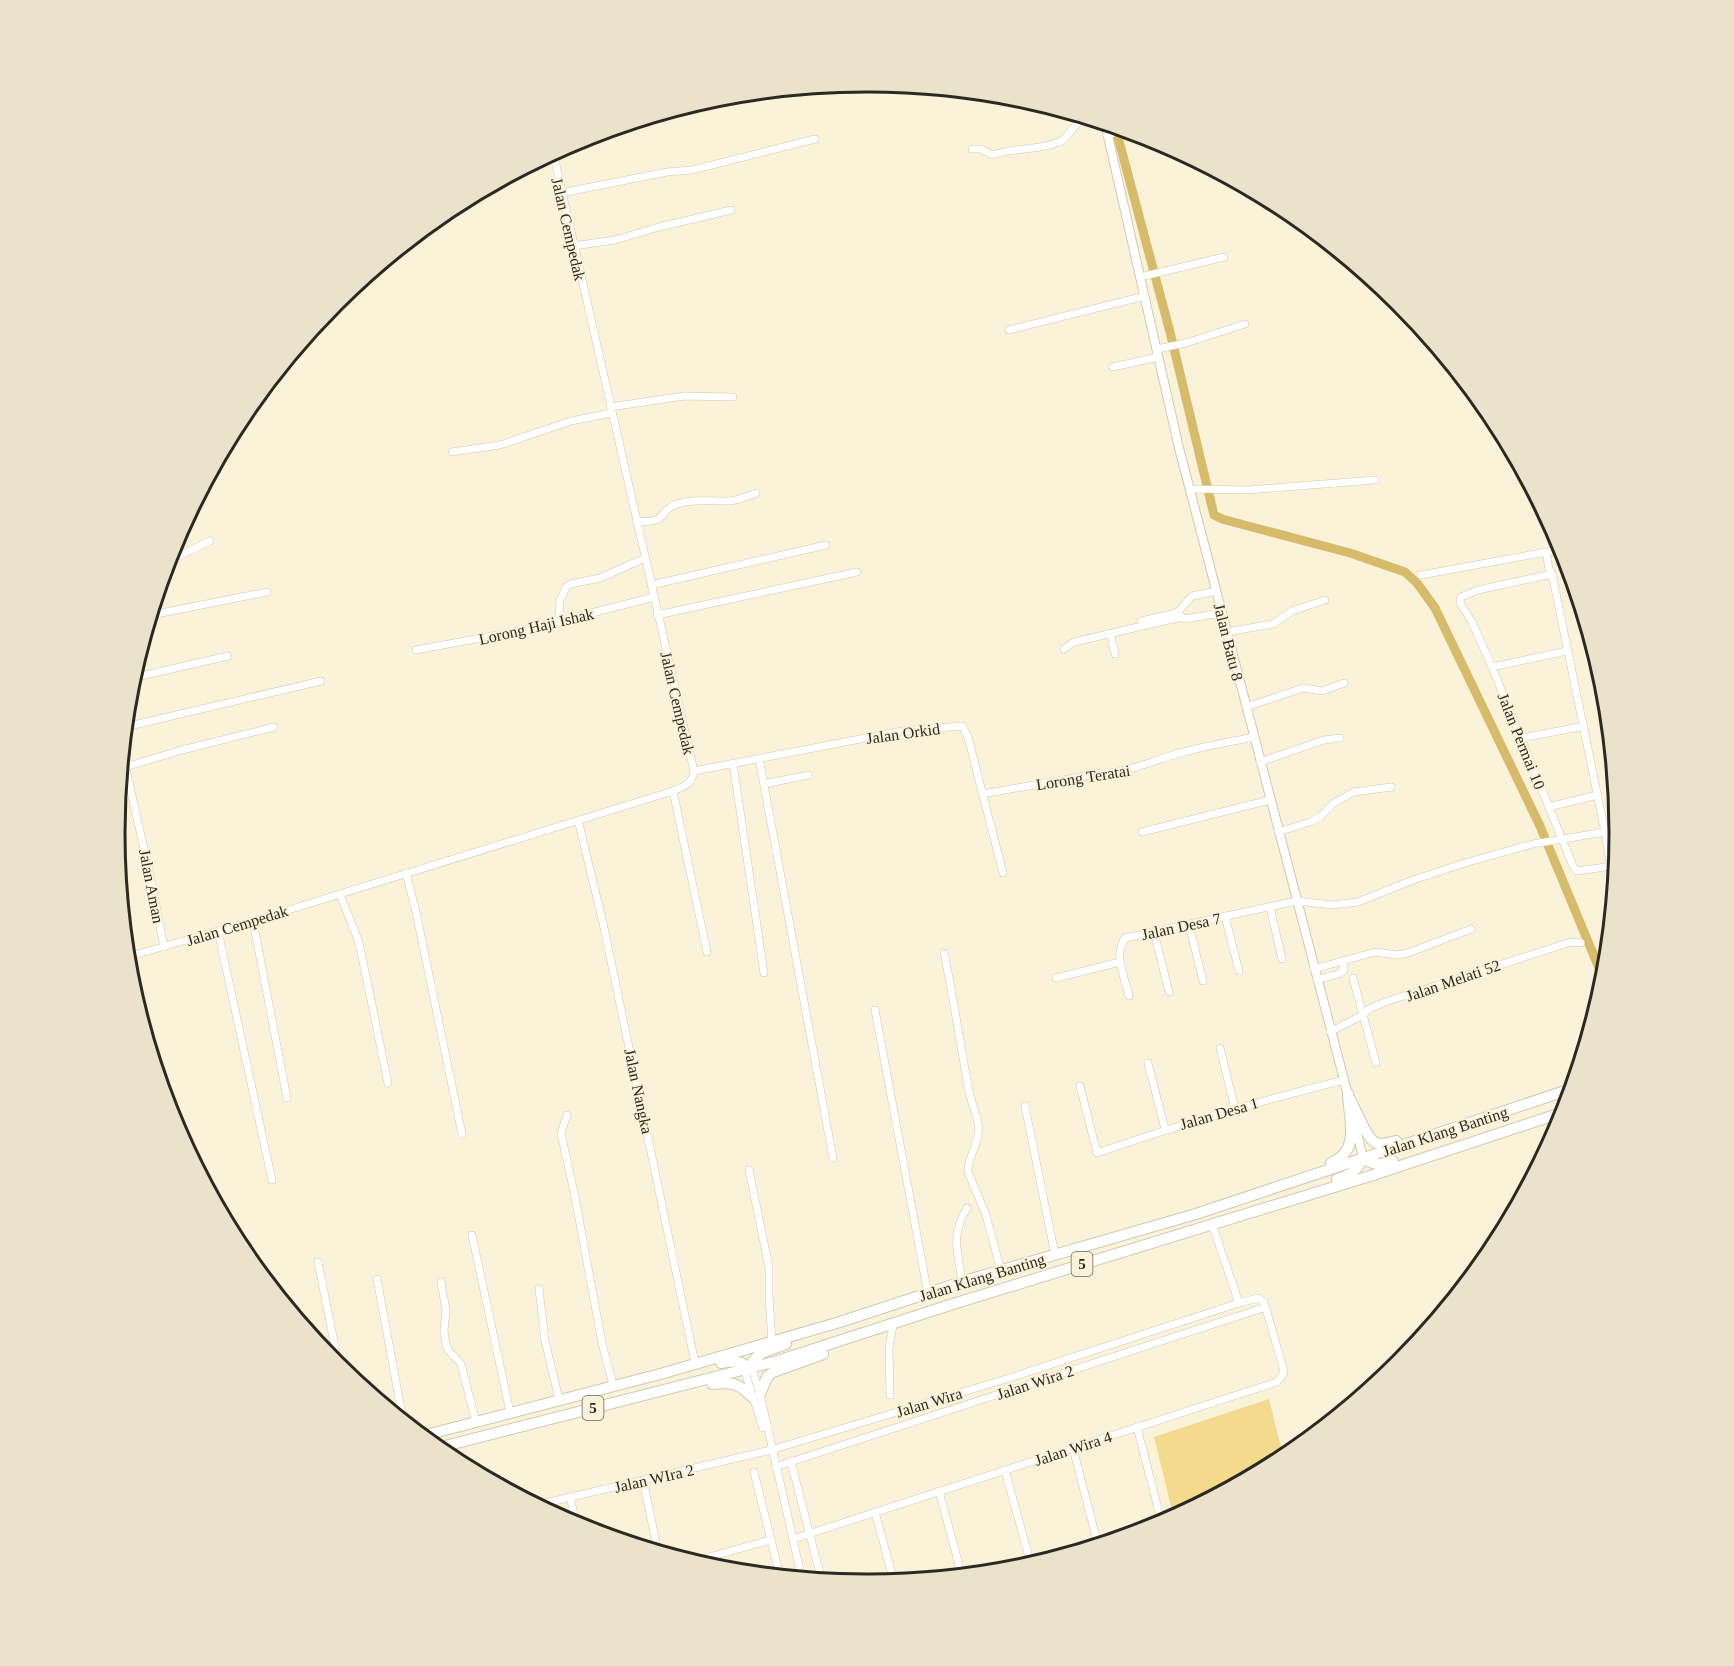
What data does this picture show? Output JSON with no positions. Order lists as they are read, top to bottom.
{
  "streets": {
    "highway": ["Jalan Klang Banting", "5"],
    "street": [
      "Jalan Cempedak",
      "Lorong Haji Ishak",
      "Jalan Batu 8",
      "Jalan Orkid",
      "Jalan Permai 10",
      "Lorong Teratai",
      "Jalan Aman",
      "Jalan Desa 7",
      "Jalan Melati 52",
      "Jalan Nangka",
      "Jalan Desa 1",
      "Jalan Wira 2",
      "Jalan Wira",
      "Jalan Wira 4",
      "Jalan WIra 2"
    ]
  },
  "crossings": [
    ["Jalan Cempedak", "Lorong Haji Ishak"],
    ["Jalan Cempedak", "Jalan Orkid"],
    ["Jalan Cempedak", "Jalan Aman"],
    ["Jalan Cempedak", "Jalan Nangka"],
    ["Jalan Batu 8", "Lorong Teratai"],
    ["Jalan Batu 8", "Jalan Desa 7"],
    ["Jalan Batu 8", "Jalan Melati 52"],
    ["Jalan Batu 8", "Jalan Desa 1"],
    ["Jalan Batu 8", "Jalan Klang Banting"],
    ["Jalan Orkid", "Lorong Teratai"],
    ["Jalan Permai 10", "Jalan Desa 7"],
    ["Jalan Nangka", "Jalan Klang Banting"],
    ["Jalan Wira 2", "Jalan Wira"],
    ["Jalan Wira 2", "Jalan Wira 4"],
    ["Jalan Wira", "Jalan Wira 4"],
    ["Jalan Wira", "Jalan WIra 2"]
  ]
}
